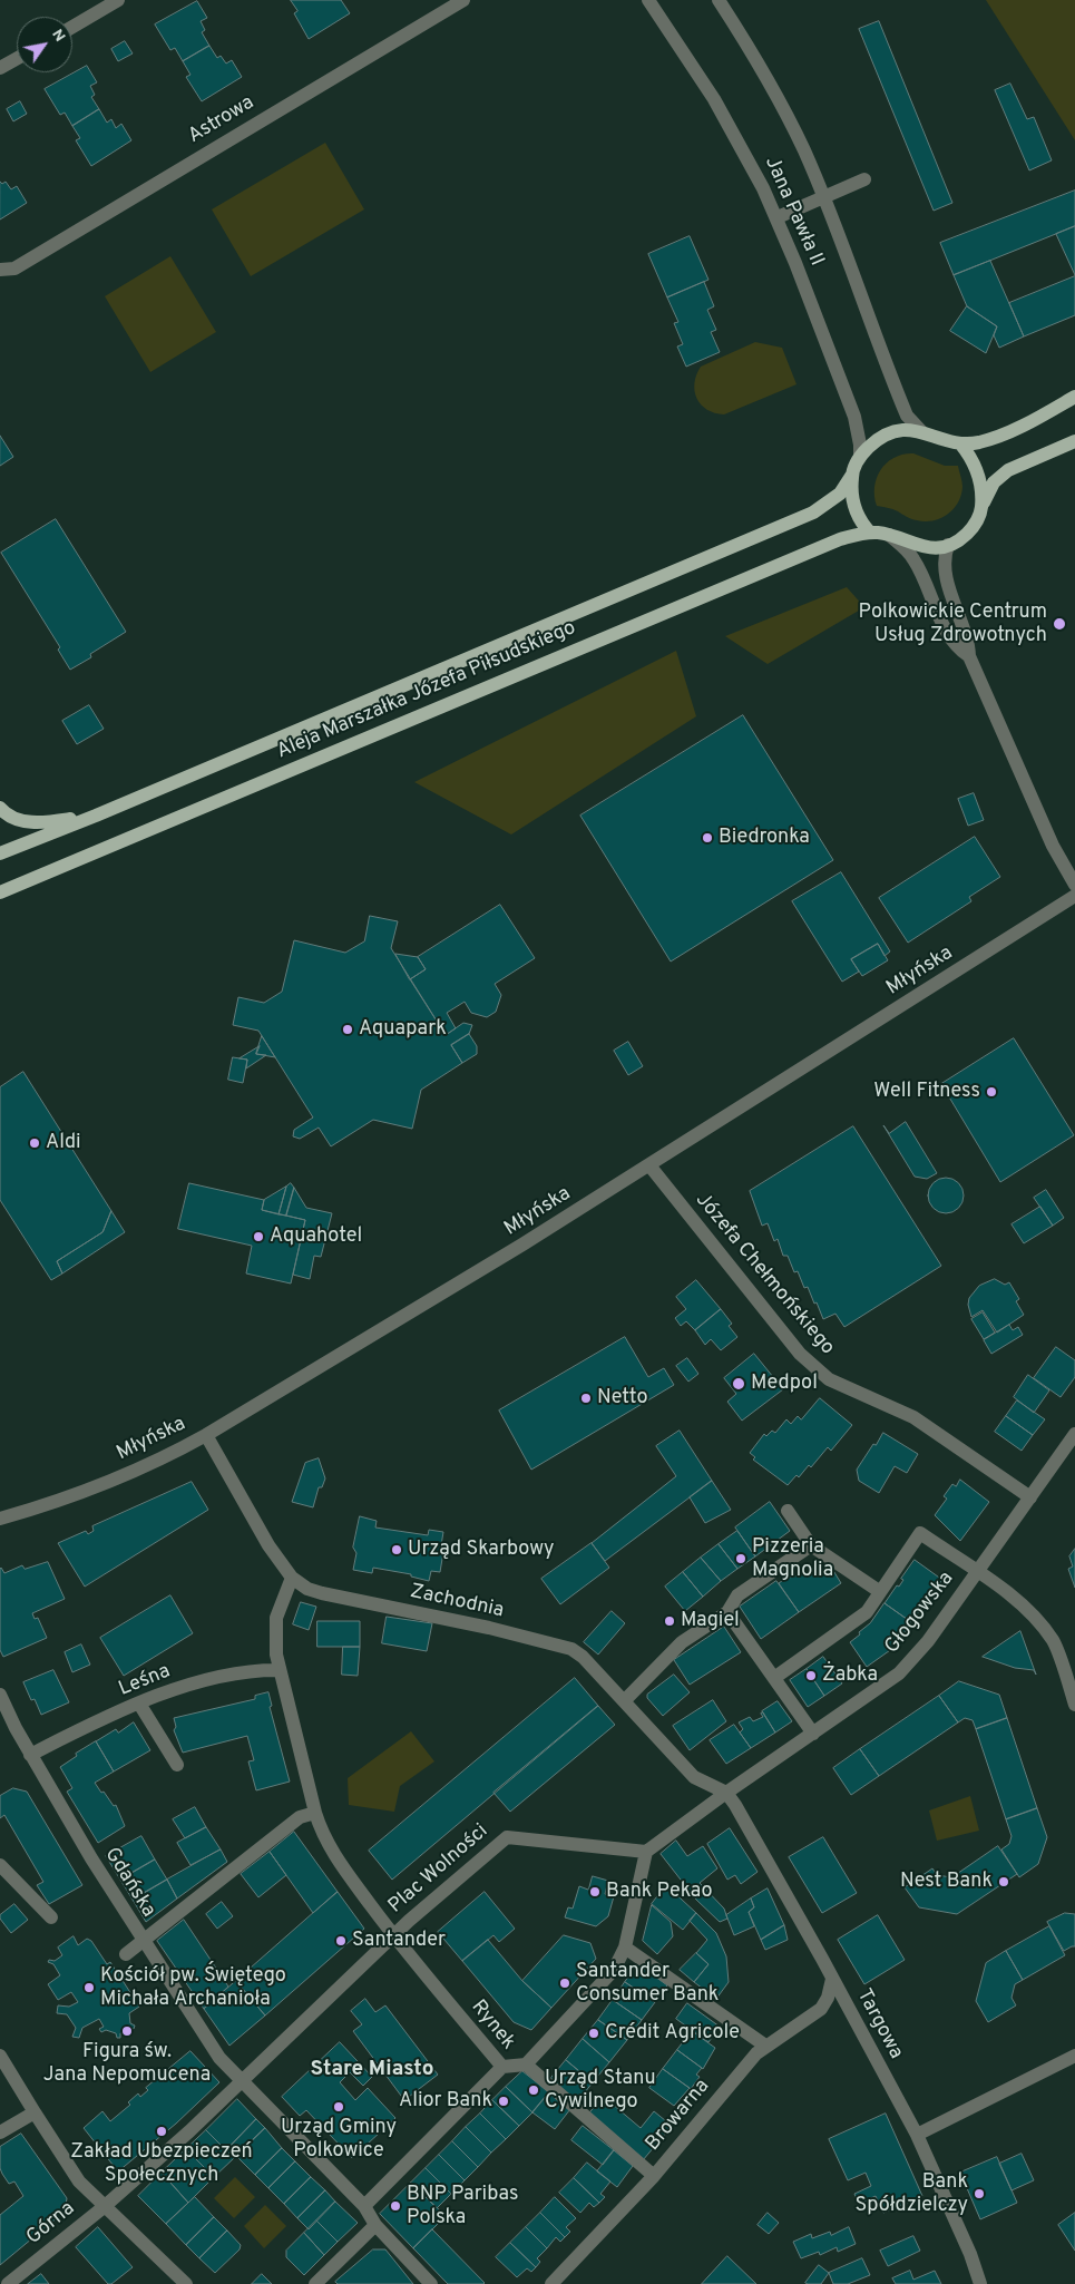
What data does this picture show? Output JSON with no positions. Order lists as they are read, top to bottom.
{
  "streets": {
    "main road": ["Aleja Marszałka Józefa Piłsudskiego"],
    "street": [
      "Astrowa",
      "Jana Pawła II",
      "Młyńska",
      "Józefa Chełmońskiego",
      "Zachodnia",
      "Głogowska",
      "Leśna",
      "Plac Wolności",
      "Gdańska",
      "Targowa",
      "Rynek",
      "Browarna",
      "Górna"
    ]
  },
  "crossings": [
    ["Jana Pawła II", "Aleja Marszałka Józefa Piłsudskiego"],
    ["Młyńska", "Józefa Chełmońskiego"],
    ["Młyńska", "Zachodnia"],
    ["Józefa Chełmońskiego", "Głogowska"],
    ["Zachodnia", "Głogowska"],
    ["Zachodnia", "Targowa"],
    ["Zachodnia", "Rynek"],
    ["Głogowska", "Targowa"],
    ["Leśna", "Gdańska"],
    ["Leśna", "Rynek"],
    ["Plac Wolności", "Rynek"],
    ["Gdańska", "Górna"],
    ["Targowa", "Browarna"]
  ],
  "districts": ["Stare Miasto"],
  "places": [
    "Polkowickie Centrum Usług Zdrowotnych",
    "Biedronka",
    "Aquapark",
    "Well Fitness",
    "Aldi",
    "Aquahotel",
    "Medpol",
    "Netto",
    "Urząd Skarbowy",
    "Pizzeria Magnolia",
    "Magiel",
    "Żabka",
    "Nest Bank",
    "Bank Pekao",
    "Santander",
    "Santander Consumer Bank",
    "Kościół pw. Świętego Michała Archanioła",
    "Figura św. Jana Nepomucena",
    "Crédit Agricole",
    "Urząd Stanu Cywilnego",
    "Alior Bank",
    "Urząd Gminy Polkowice",
    "Zakład Ubezpieczeń Społecznych",
    "Bank Spółdzielczy",
    "BNP Paribas Polska"
  ],
  "north": "top right"
}
